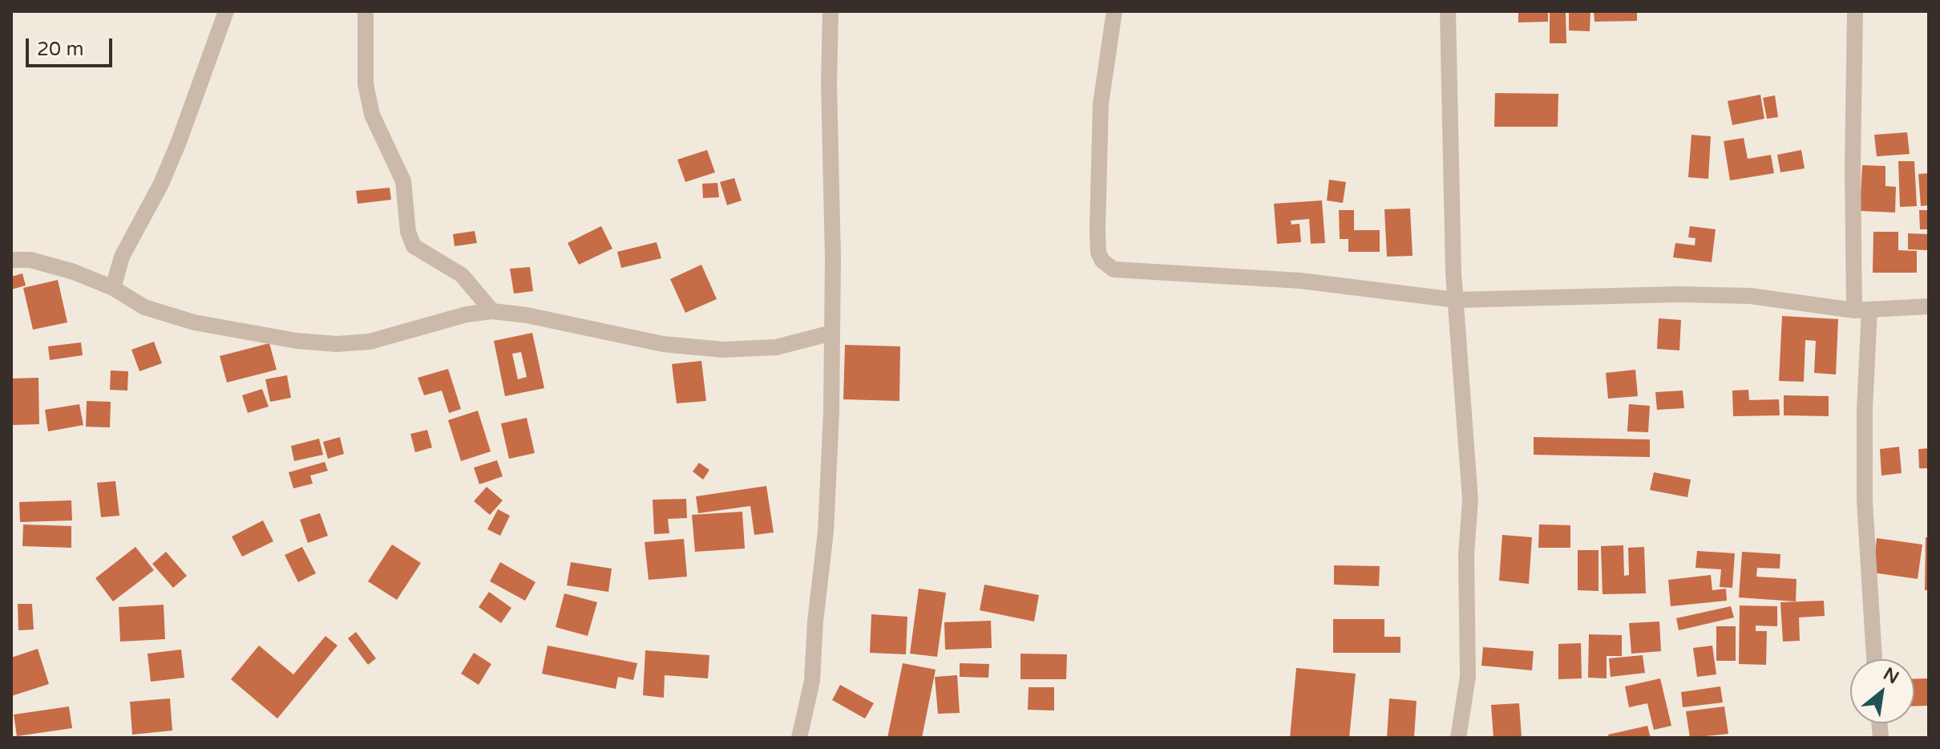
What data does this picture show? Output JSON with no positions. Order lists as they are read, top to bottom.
{
  "scale_bar": "20 m",
  "north": "top right"
}
